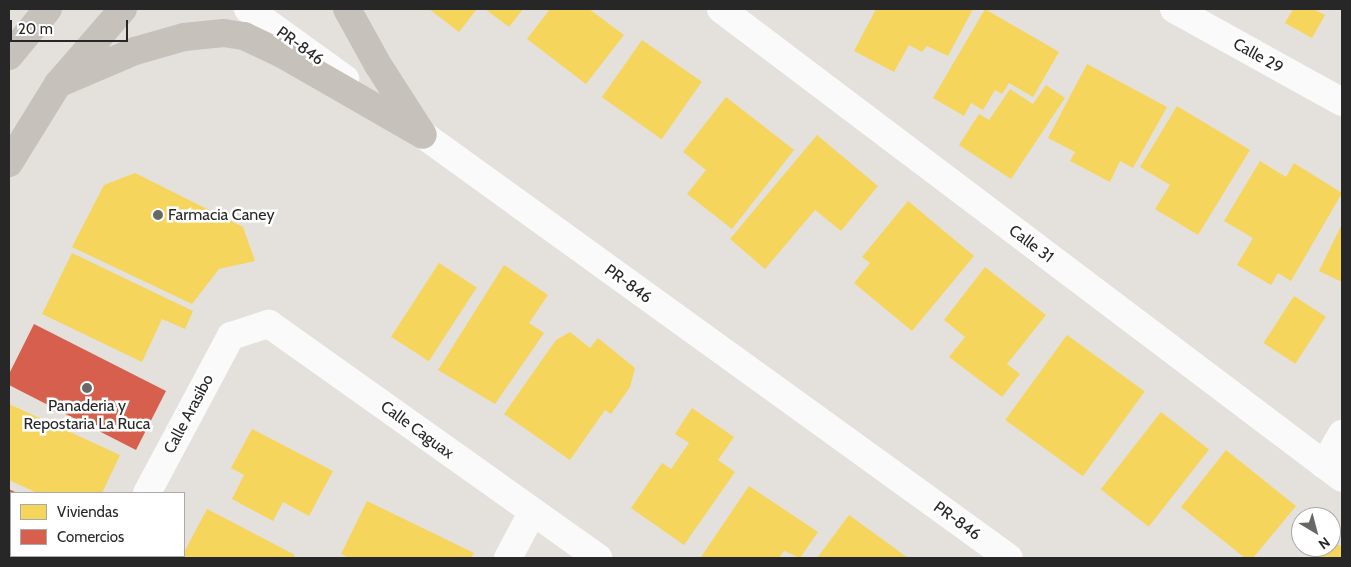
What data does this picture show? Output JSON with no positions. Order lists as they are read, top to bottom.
{
  "streets": {
    "street": [
      "PR-846",
      "Calle 29",
      "Calle 31",
      "Calle Arasibo",
      "Calle Caguax"
    ]
  },
  "crossings": [
    ["Calle Arasibo", "Calle Caguax"]
  ],
  "places": ["Farmacia Caney", "Panaderia y Repostaria La Ruca"],
  "legend": ["Viviendas", "Comercios"],
  "scale_bar": "20 m",
  "north": "bottom right"
}
